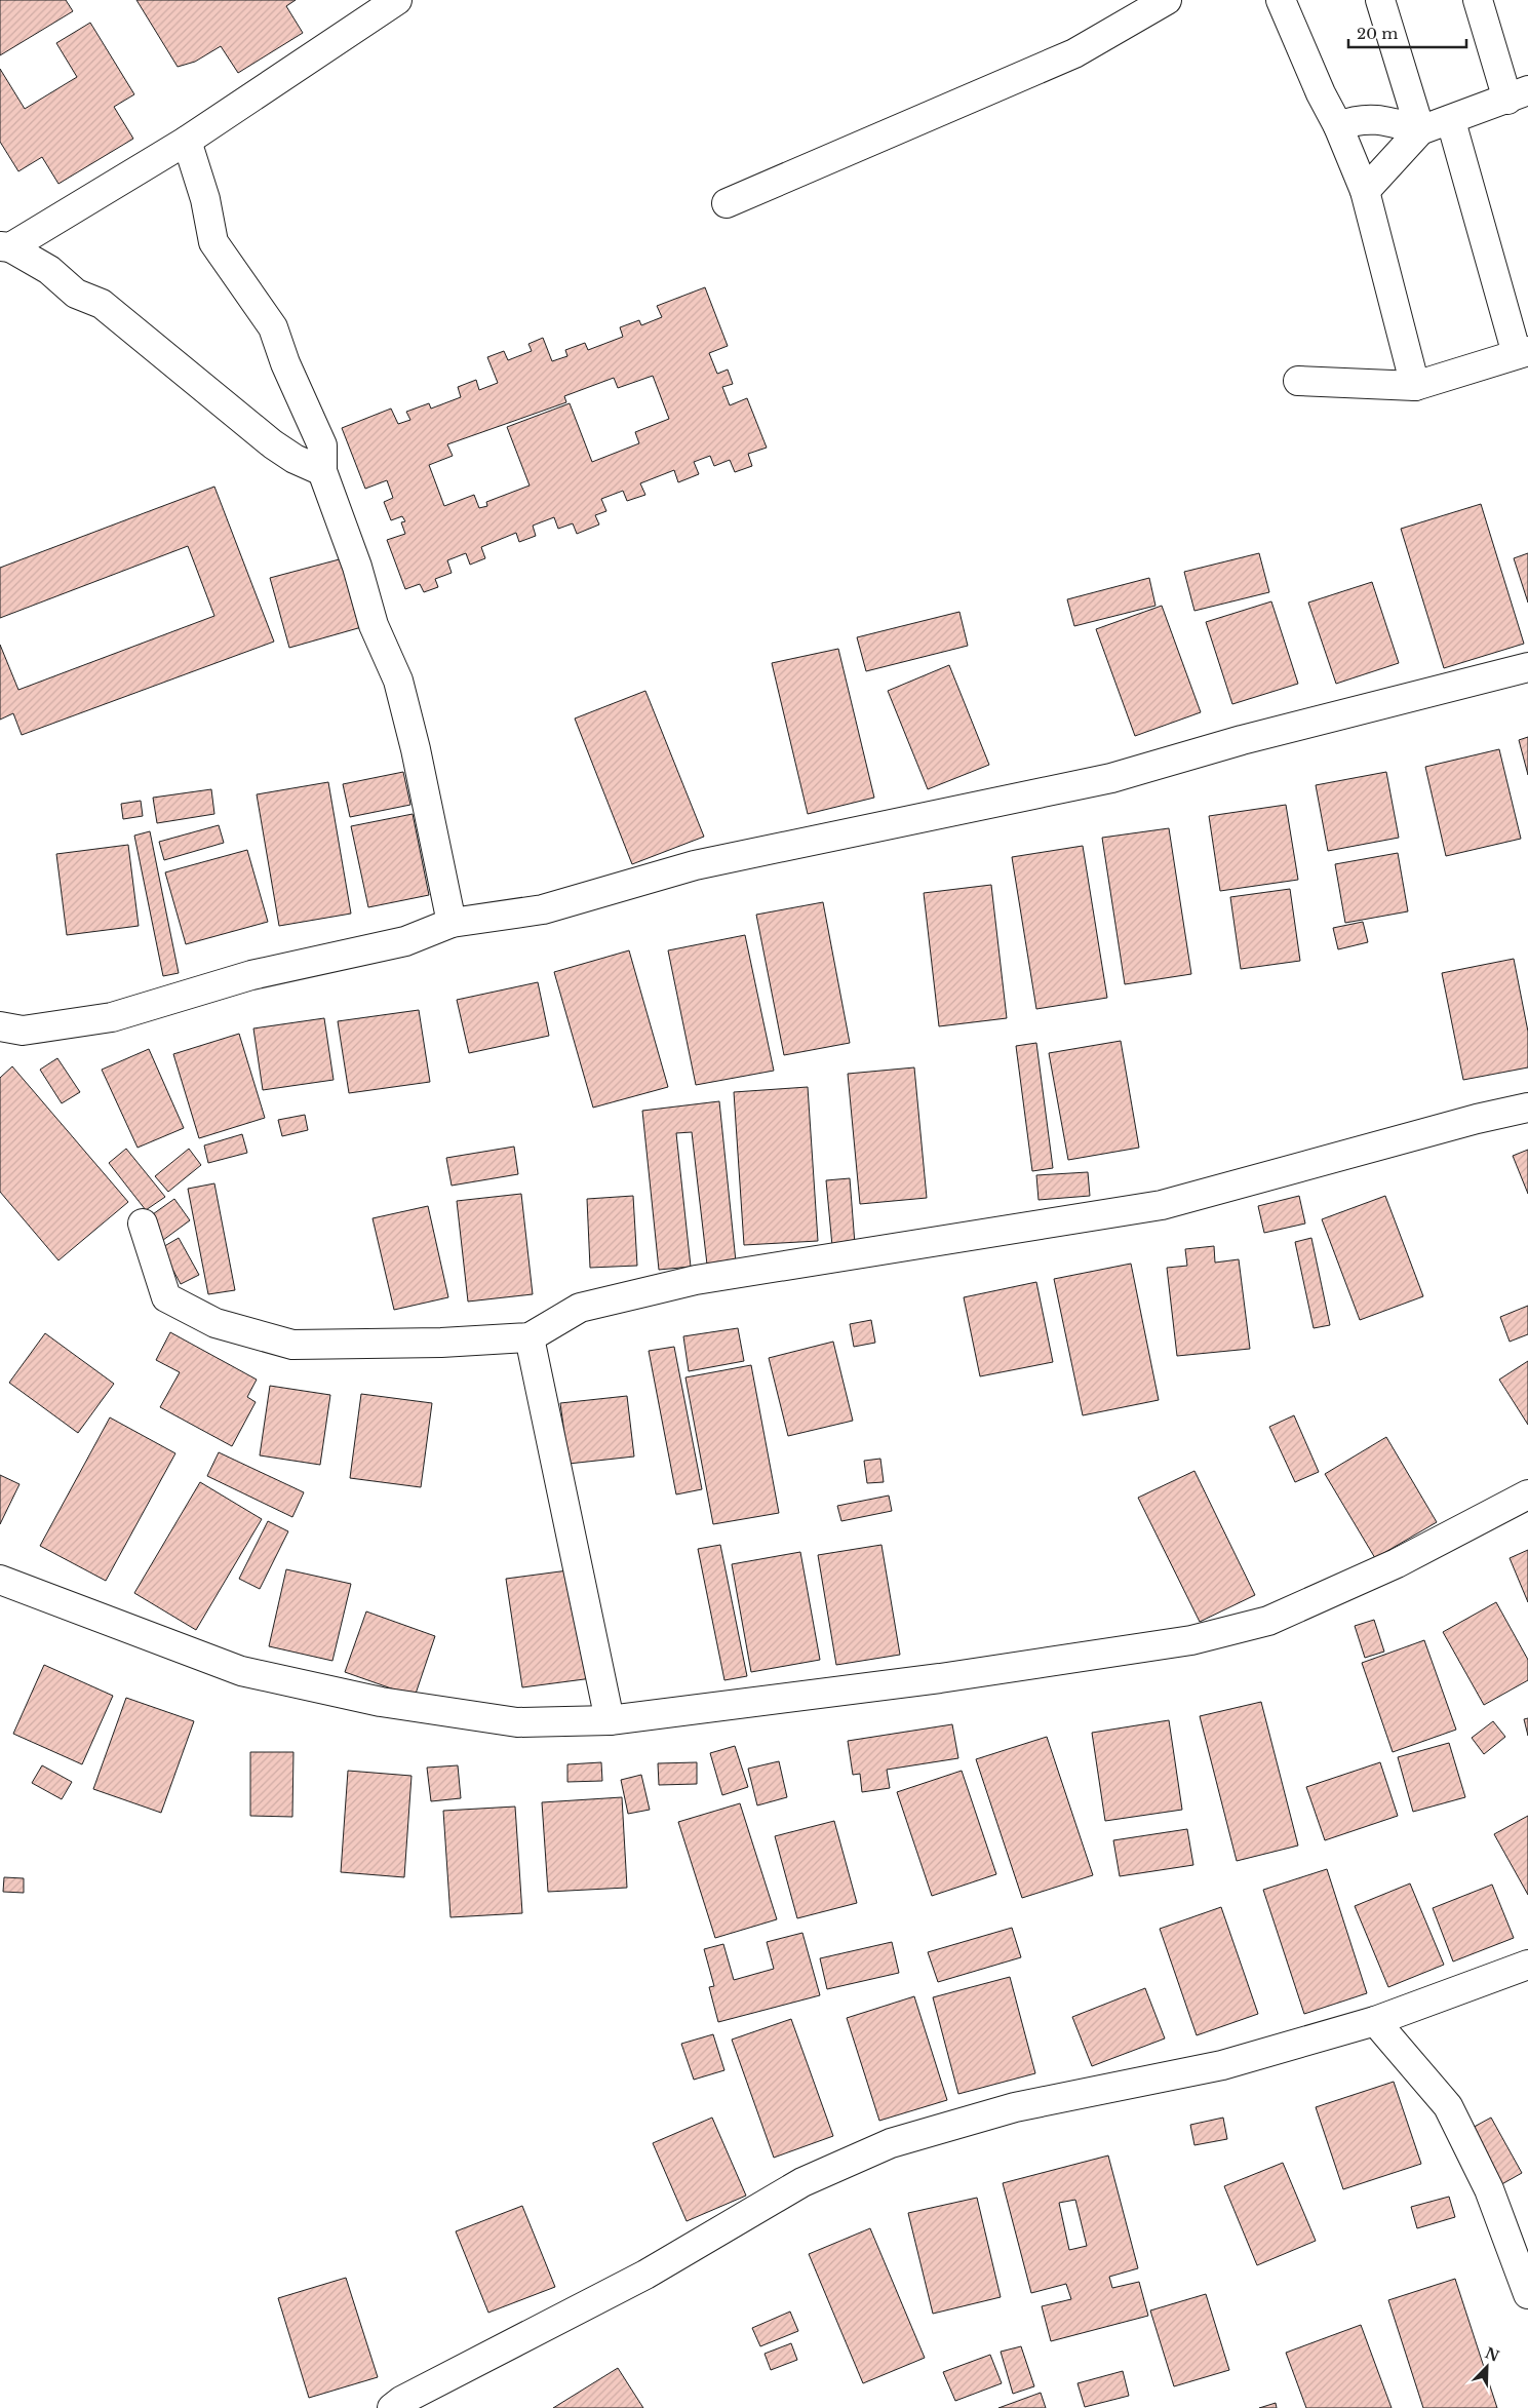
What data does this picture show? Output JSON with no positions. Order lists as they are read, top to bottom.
{
  "scale_bar": "20 m",
  "north": "top right"
}
